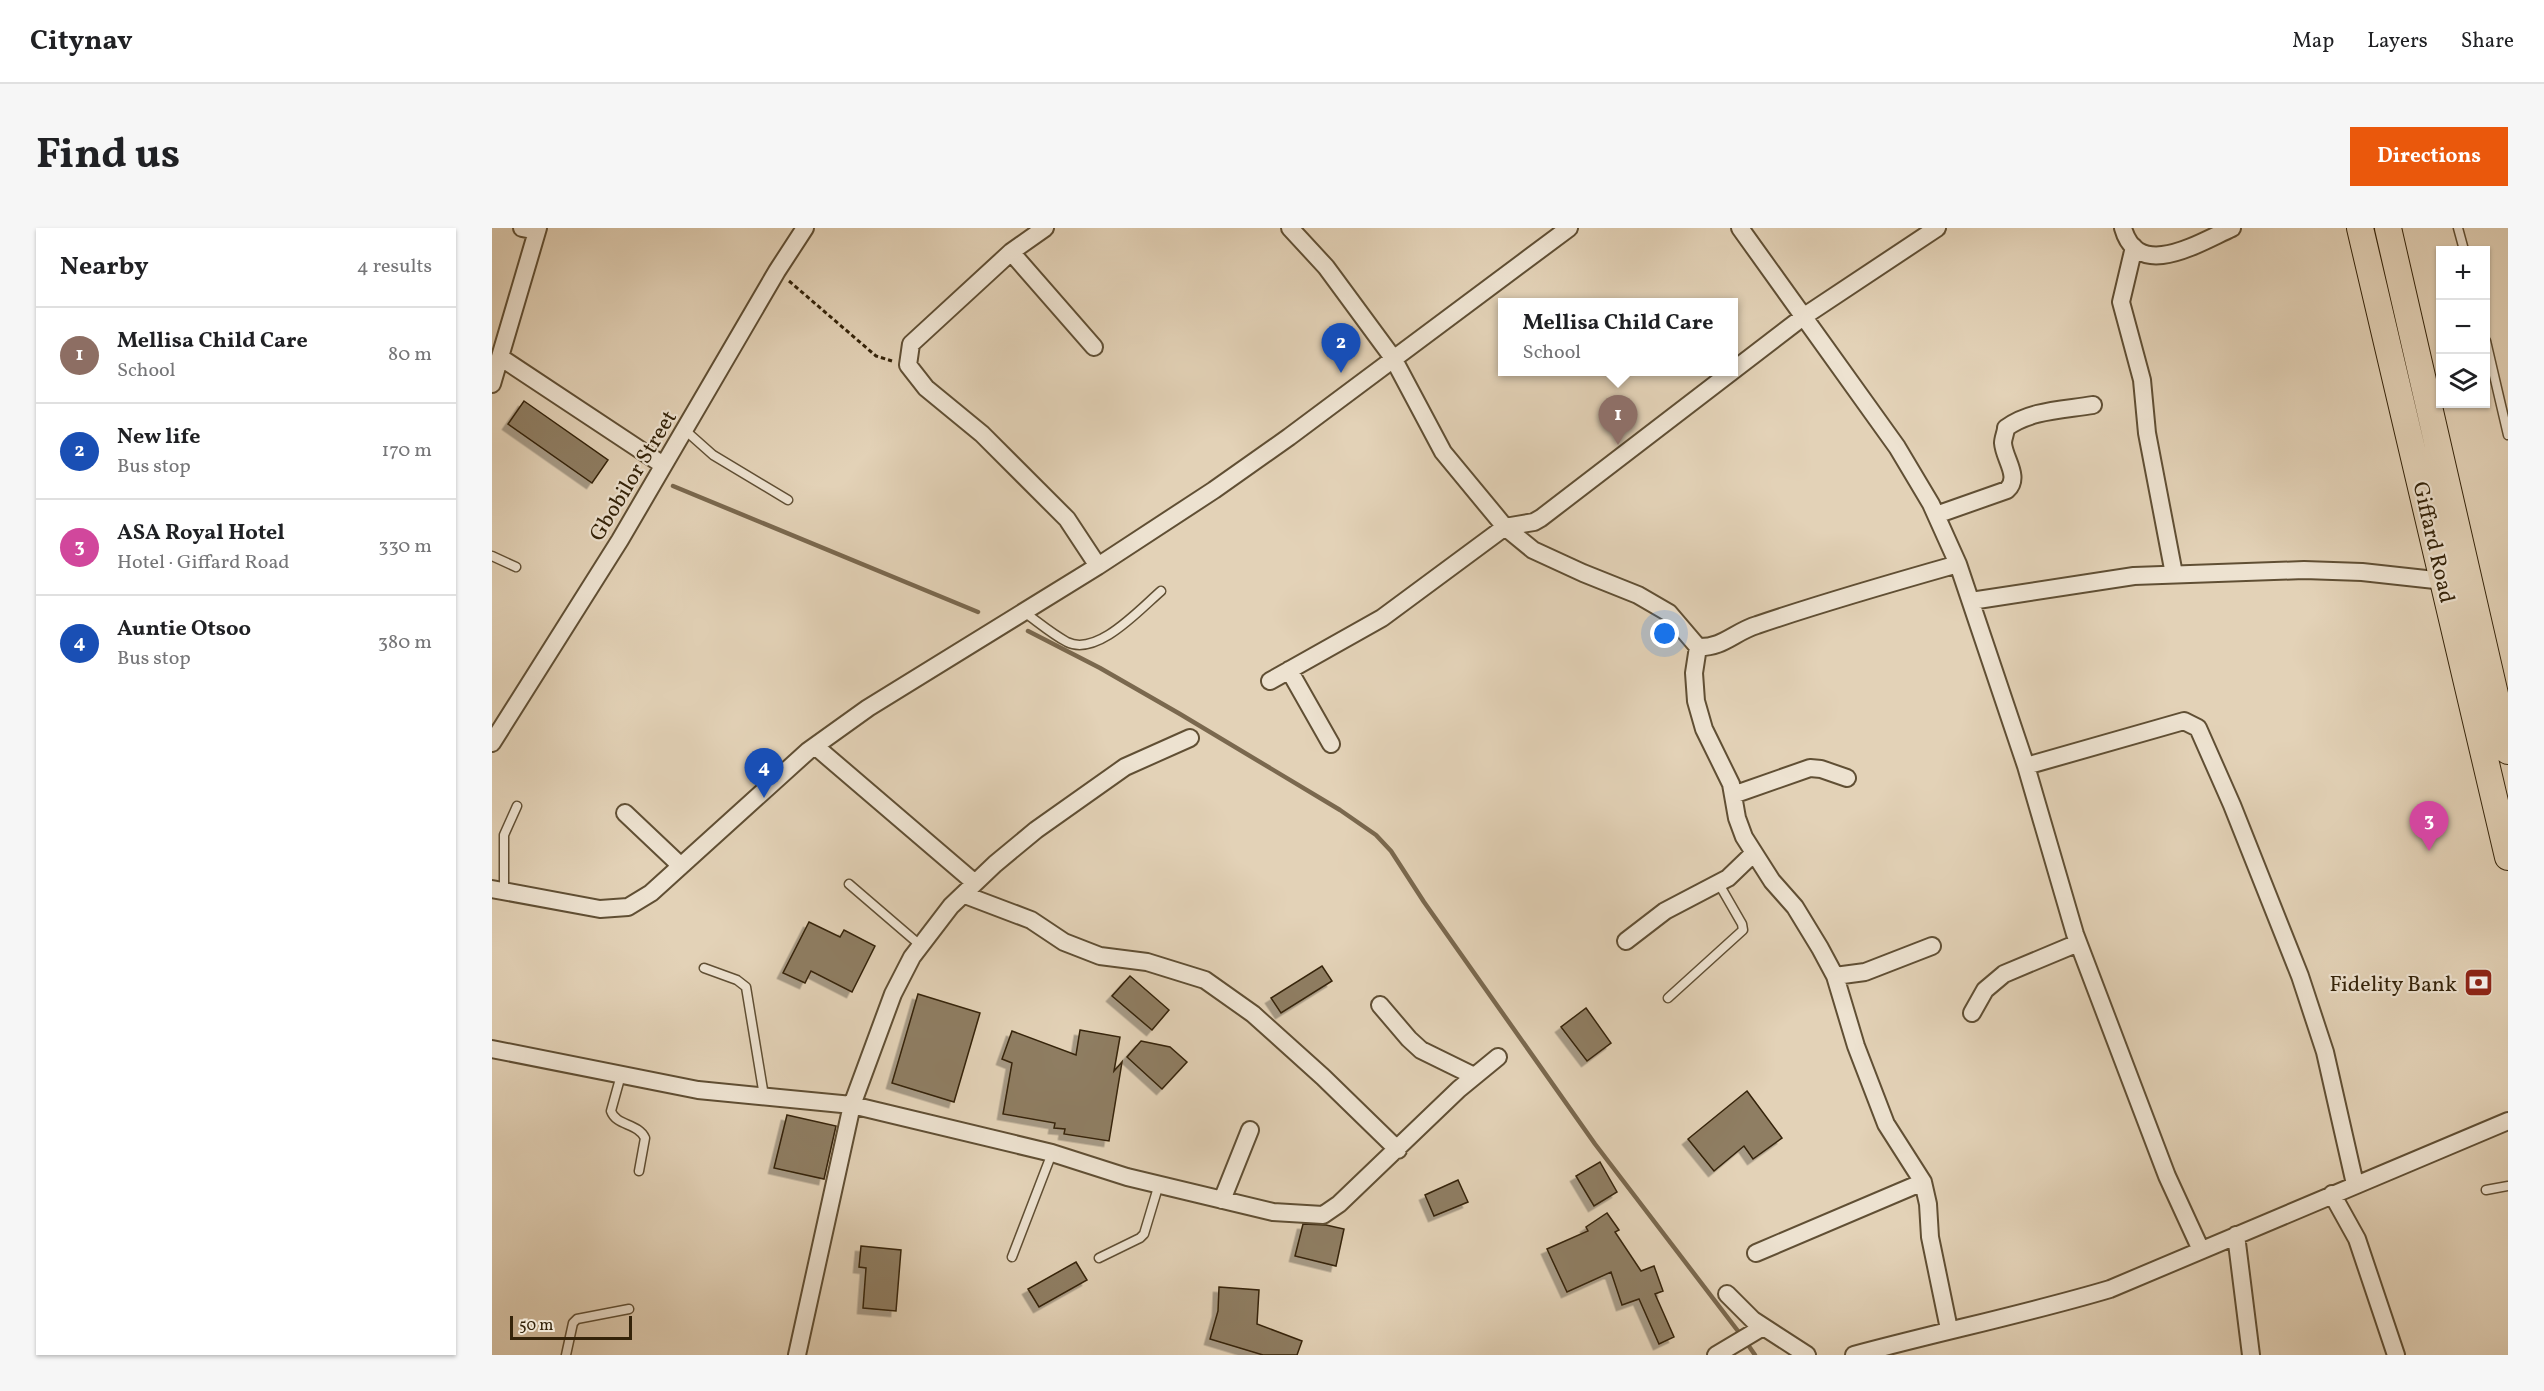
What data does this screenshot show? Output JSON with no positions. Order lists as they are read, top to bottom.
{
  "streets": {
    "main road": ["Giffard Road"],
    "street": ["Gbobilor Street"]
  },
  "places": {
    "bank": ["Fidelity Bank"]
  },
  "scale_bar": "50 m",
  "page": {
    "header": "Citynav",
    "nav": ["Map", "Layers", "Share"],
    "title": "Find us",
    "buttons": "Directions",
    "heading": ["Nearby", "4 results"],
    "map_buttons": ["+", "−"],
    "popup": ["Mellisa Child Care", "School"],
    "list": [
      {
        "mark": "1",
        "name": "Mellisa Child Care",
        "note": "School",
        "value": "80 m"
      },
      {
        "mark": "2",
        "name": "New life",
        "note": "Bus stop",
        "value": "170 m"
      },
      {
        "mark": "3",
        "name": "ASA Royal Hotel",
        "note": "Hotel · Giffard Road",
        "value": "330 m"
      },
      {
        "mark": "4",
        "name": "Auntie Otsoo",
        "note": "Bus stop",
        "value": "380 m"
      }
    ],
    "pins": [
      "2",
      "1",
      "4",
      "3"
    ],
    "scale": "50 m"
  }
}
